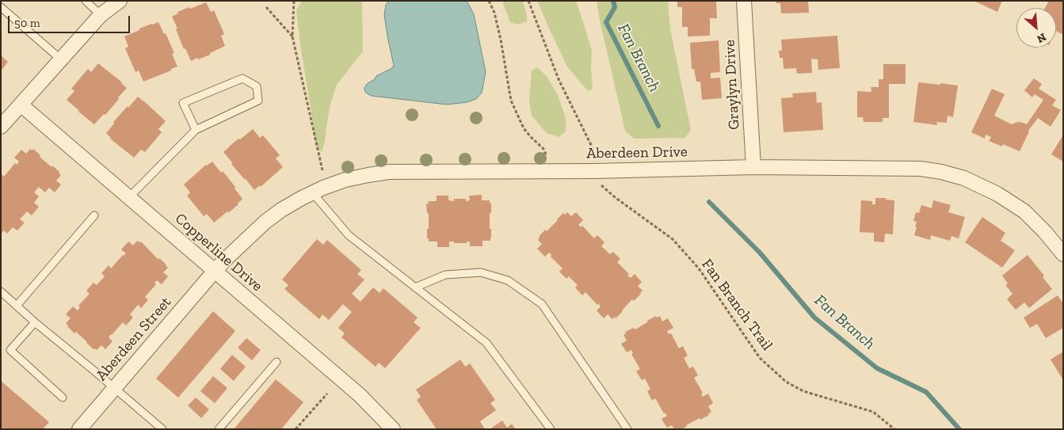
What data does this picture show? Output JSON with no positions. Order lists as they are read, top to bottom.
{
  "streets": {
    "street": [
      "Graylyn Drive",
      "Aberdeen Drive",
      "Copperline Drive",
      "Aberdeen Street"
    ],
    "path": ["Fan Branch Trail"]
  },
  "crossings": [
    ["Graylyn Drive", "Aberdeen Drive"],
    ["Aberdeen Drive", "Copperline Drive"],
    ["Aberdeen Drive", "Aberdeen Street"],
    ["Copperline Drive", "Aberdeen Street"]
  ],
  "water": ["Fan Branch"],
  "scale_bar": "50 m",
  "north": "bottom right"
}
